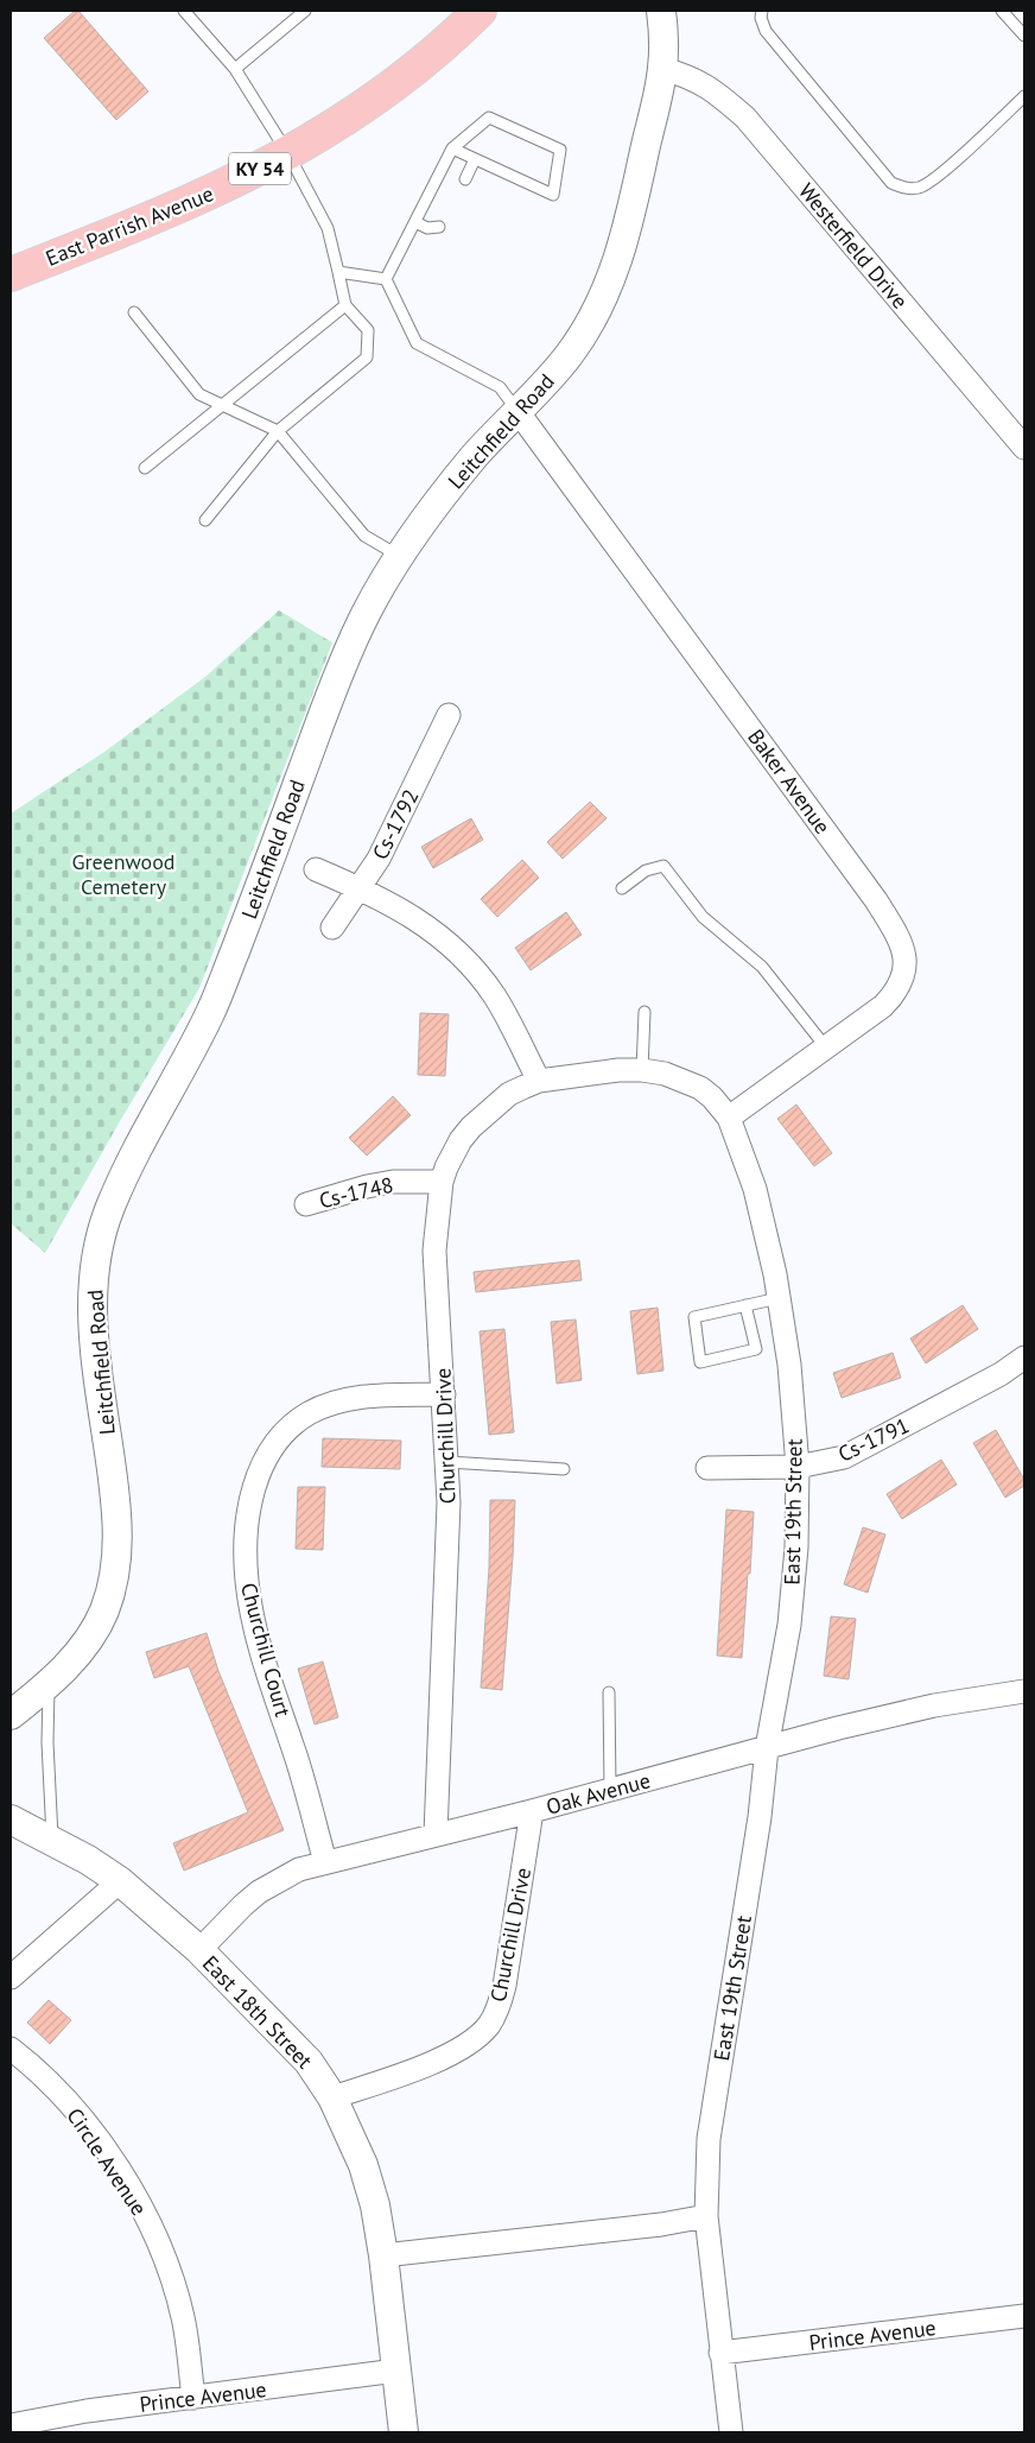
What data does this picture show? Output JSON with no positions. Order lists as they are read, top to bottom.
{
  "streets": {
    "main road": ["KY 54", "East Parrish Avenue"],
    "street": [
      "Westerfield Drive",
      "Leitchfield Road",
      "Baker Avenue",
      "Cs-1792",
      "Cs-1748",
      "Churchill Drive",
      "Cs-1791",
      "East 19th Street",
      "Churchill Court",
      "Oak Avenue",
      "East 18th Street",
      "Circle Avenue",
      "Prince Avenue"
    ]
  },
  "crossings": [
    ["Westerfield Drive", "Leitchfield Road"],
    ["Leitchfield Road", "Baker Avenue"],
    ["Baker Avenue", "East 19th Street"],
    ["Cs-1748", "Churchill Drive"],
    ["Churchill Drive", "East 19th Street"],
    ["Churchill Drive", "Churchill Court"],
    ["Churchill Drive", "Oak Avenue"],
    ["Churchill Drive", "East 18th Street"],
    ["Cs-1791", "East 19th Street"],
    ["East 19th Street", "Oak Avenue"],
    ["East 19th Street", "Prince Avenue"],
    ["Churchill Court", "Oak Avenue"],
    ["Oak Avenue", "East 18th Street"],
    ["East 18th Street", "Prince Avenue"],
    ["Circle Avenue", "Prince Avenue"]
  ],
  "parks": ["Greenwood Cemetery"]
}
